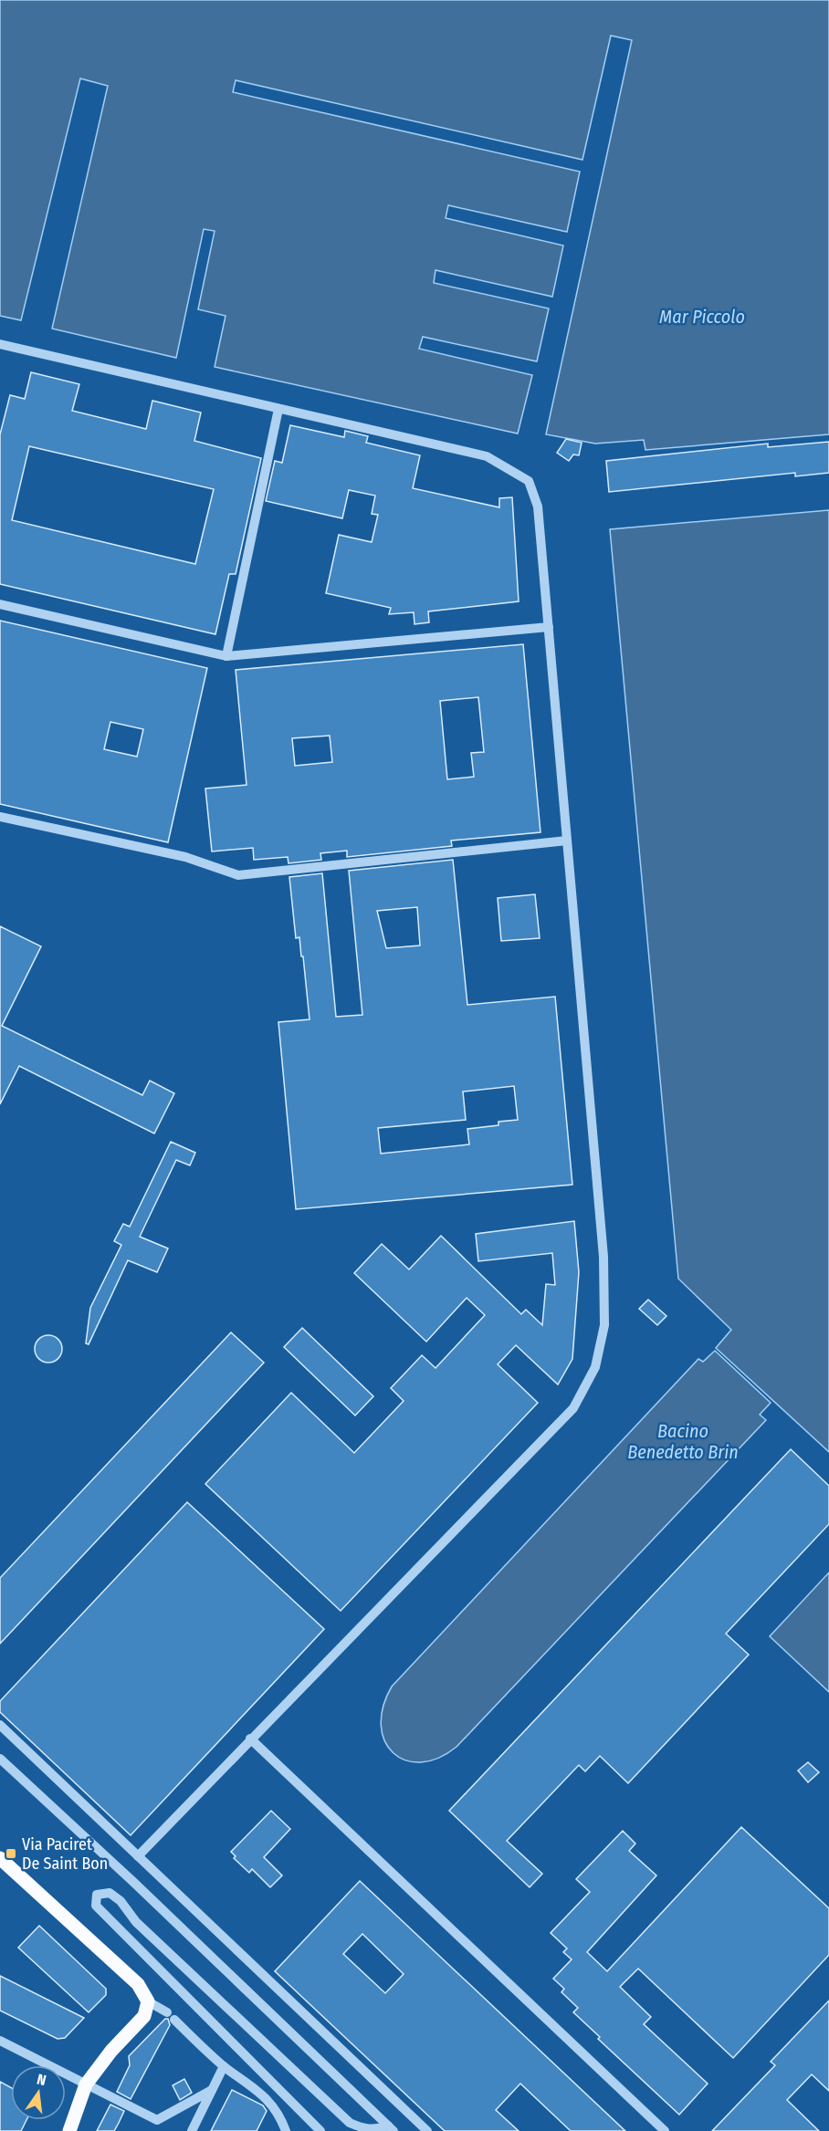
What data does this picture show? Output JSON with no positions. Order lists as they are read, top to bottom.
{
  "water": ["Mar Piccolo", "Bacino Benedetto Brin"],
  "places": {
    "transit": ["Via Paciret De Saint Bon"]
  },
  "north": "top"
}
